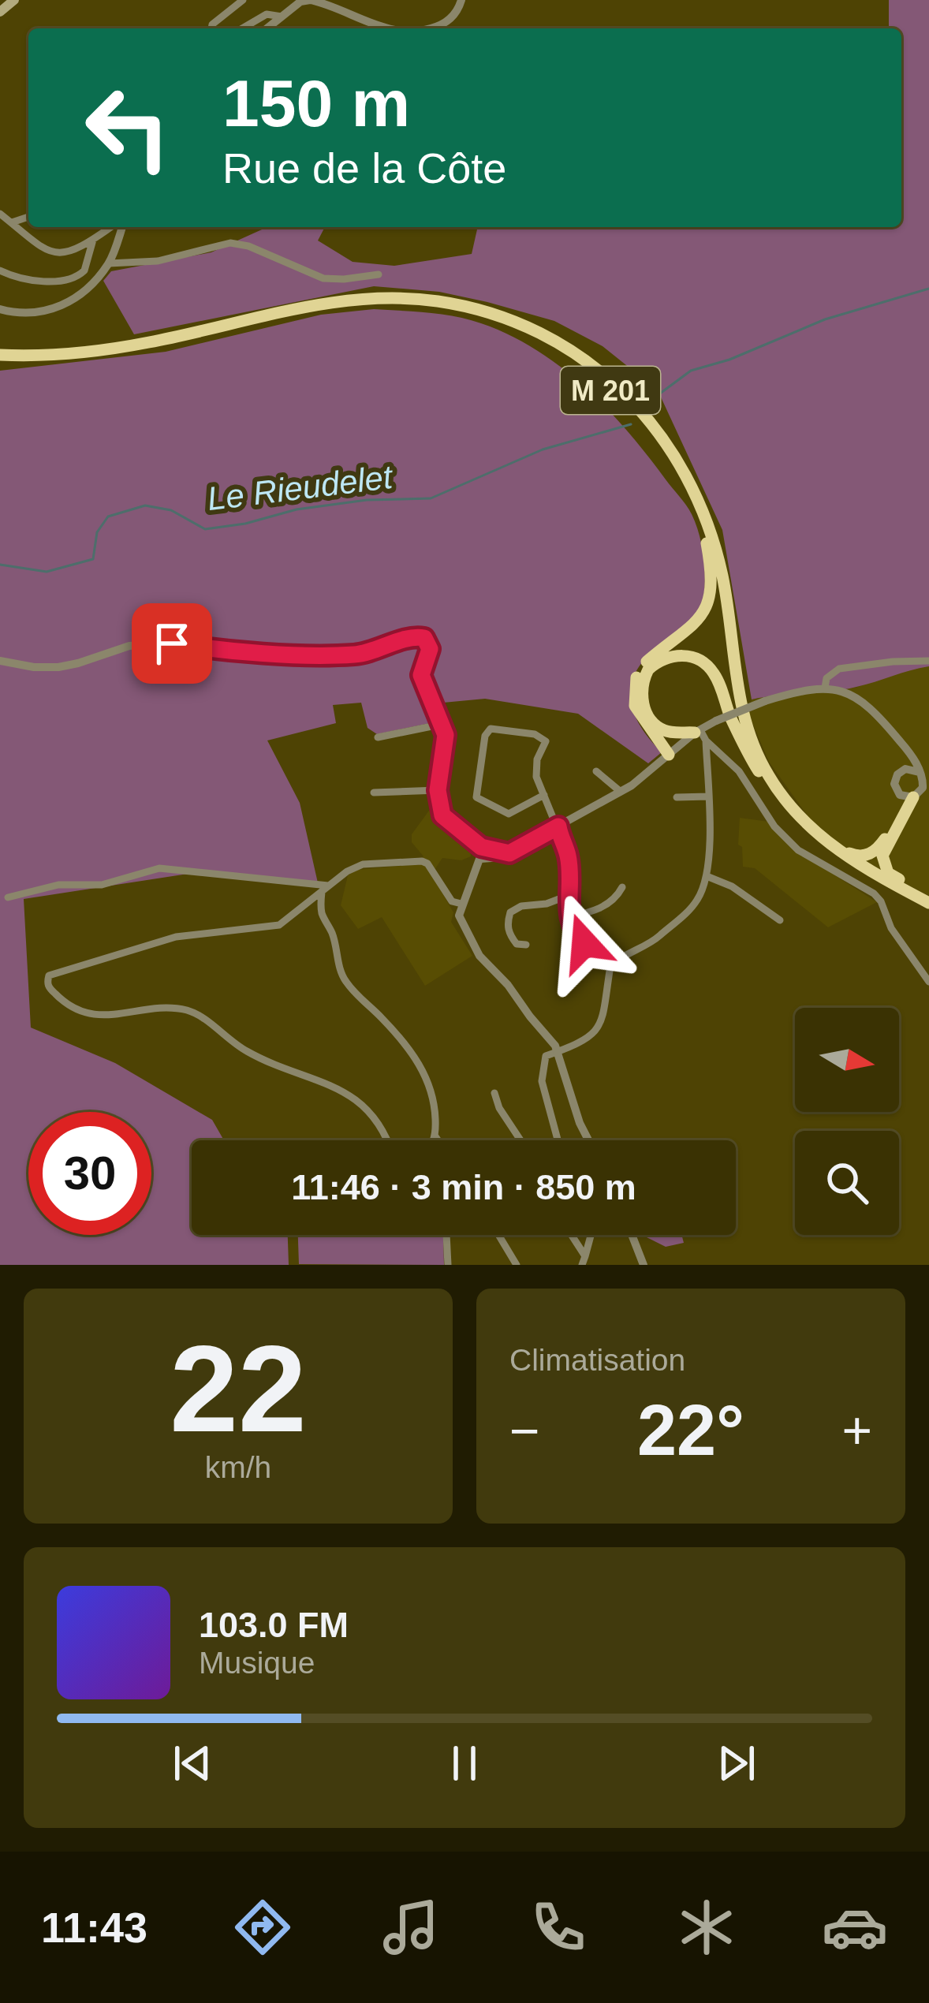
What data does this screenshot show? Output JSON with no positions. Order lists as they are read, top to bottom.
{
  "streets": {
    "highway": ["M 201"]
  },
  "water": ["Le Rieudelet"],
  "north": "right",
  "page": {
    "turn": ["150 m", "Rue de la Côte"],
    "limit": "30",
    "trip": "11:46 · 3 min · 850 m",
    "tile": [
      ["22", "km/h"],
      "Climatisation"
    ],
    "heat": ["−", "22°", "+"],
    "song": ["103.0 FM", "Musique"],
    "tabs": "11:43"
  }
}
